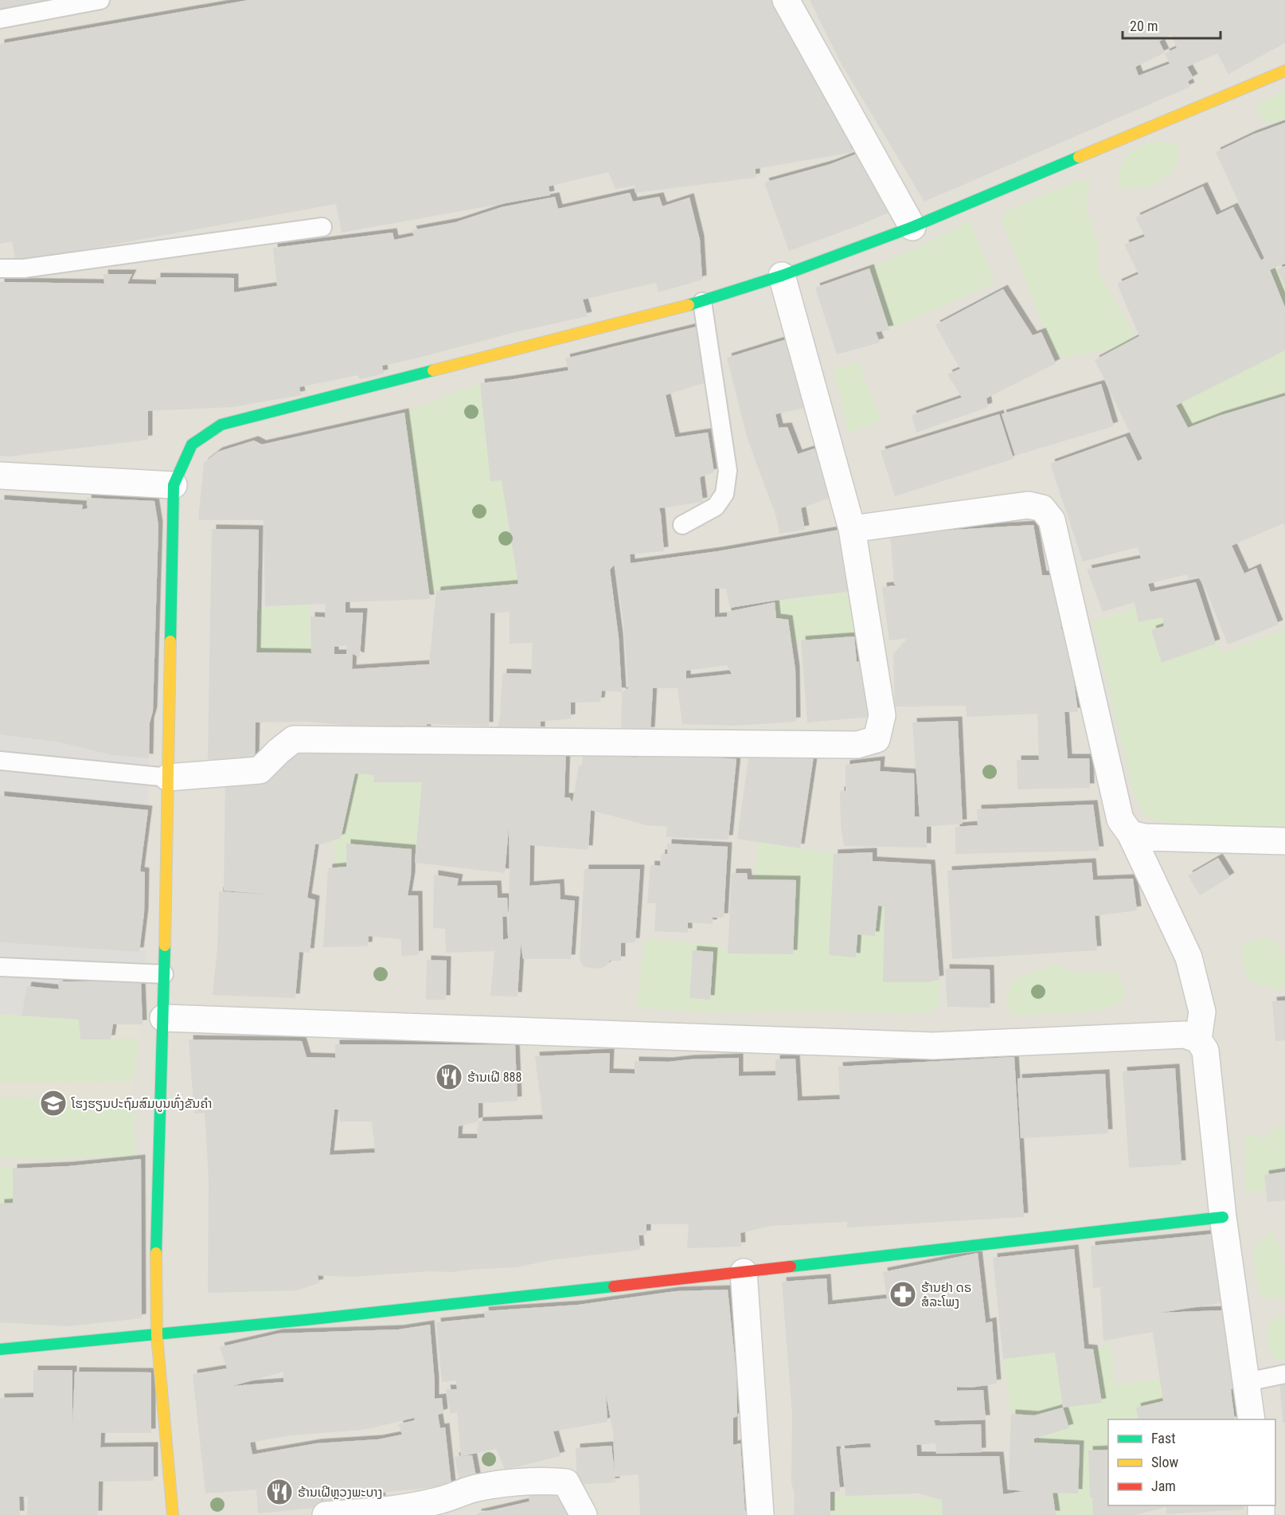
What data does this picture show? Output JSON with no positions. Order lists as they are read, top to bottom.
{
  "places": {
    "restaurant": ["ຮ້ານເຝີ 888", "ຮ້ານເຝີຫຼວງພະບາງ"],
    "school or university": ["ໂຮງຮຽນປະຖົມສົມບູນທົ່ງຂັນຄຳ"],
    "pharmacy": ["ຮ້ານຢາ ດຣ ສໍລະໂພງ"]
  },
  "legend": ["Fast", "Slow", "Jam"],
  "scale_bar": "20 m"
}
